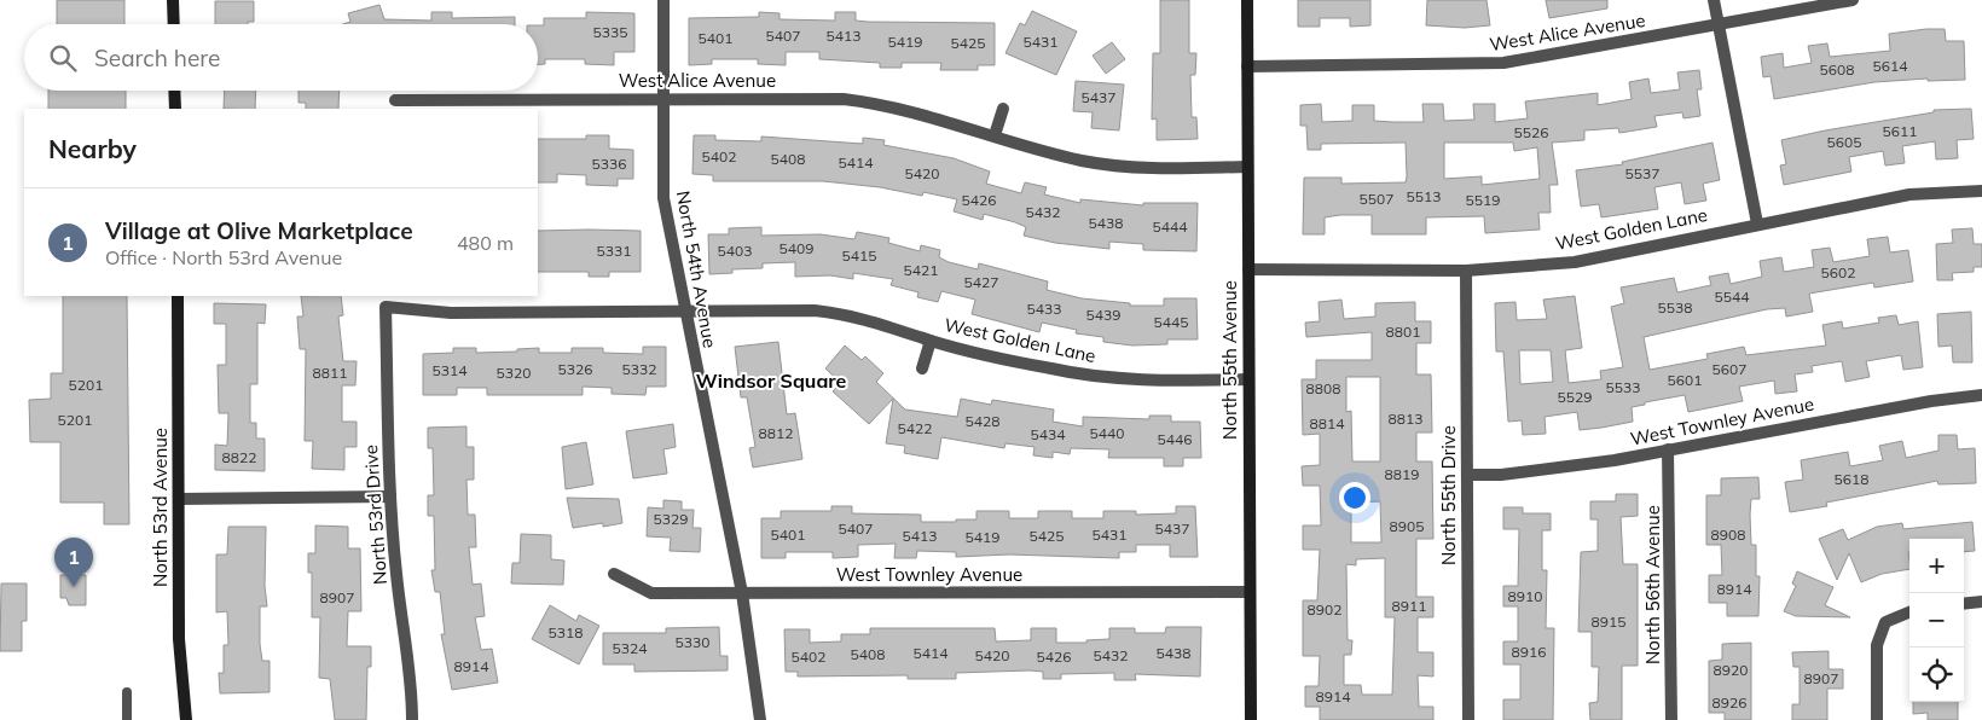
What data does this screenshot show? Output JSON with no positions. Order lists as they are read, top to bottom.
{
  "streets": {
    "street": [
      "West Alice Avenue",
      "West Golden Lane",
      "North 54th Avenue",
      "North 55th Avenue",
      "West Townley Avenue",
      "North 55th Drive",
      "North 53rd Avenue",
      "North 53rd Drive",
      "North 56th Avenue"
    ]
  },
  "crossings": [
    ["West Alice Avenue", "North 54th Avenue"],
    ["West Alice Avenue", "North 55th Avenue"],
    ["West Golden Lane", "North 54th Avenue"],
    ["West Golden Lane", "North 55th Avenue"],
    ["West Golden Lane", "North 55th Drive"],
    ["West Golden Lane", "North 53rd Drive"],
    ["North 54th Avenue", "West Townley Avenue"],
    ["North 55th Avenue", "West Townley Avenue"],
    ["West Townley Avenue", "North 55th Drive"],
    ["West Townley Avenue", "North 56th Avenue"]
  ],
  "districts": ["Windsor Square"],
  "house_numbers": [
    "5335",
    "5407",
    "5413",
    "5401",
    "5419",
    "5431",
    "5425",
    "5614",
    "5608",
    "5437",
    "5611",
    "5526",
    "5605",
    "5402",
    "5408",
    "5414",
    "5336",
    "5420",
    "5537",
    "5513",
    "5507",
    "5426",
    "5519",
    "5432",
    "5438",
    "5444",
    "5409",
    "5331",
    "5403",
    "5415",
    "5421",
    "5602",
    "5427",
    "5544",
    "5538",
    "5433",
    "5439",
    "5445",
    "8801",
    "5326",
    "5332",
    "5607",
    "5314",
    "8811",
    "5320",
    "5601",
    "5201",
    "5533",
    "8808",
    "5529",
    "8813",
    "5201",
    "5428",
    "8814",
    "5422",
    "8812",
    "5440",
    "5434",
    "5446",
    "8822",
    "8819",
    "5618",
    "5329",
    "8905",
    "5407",
    "5437",
    "5401",
    "5431",
    "8908",
    "5413",
    "5425",
    "5419",
    "8914",
    "8910",
    "8907",
    "8911",
    "8902",
    "8915",
    "5318",
    "5330",
    "5324",
    "8916",
    "5414",
    "5438",
    "5408",
    "5420",
    "5432",
    "5402",
    "5426",
    "8914",
    "8920",
    "8907",
    "8914",
    "8926"
  ],
  "page": {
    "search": "Search here",
    "heading": "Nearby",
    "list": [
      {
        "mark": "1",
        "name": "Village at Olive Marketplace",
        "note": "Office · North 53rd Avenue",
        "value": "480 m"
      }
    ],
    "pins": "1",
    "map_buttons": ["+", "−"]
  }
}
